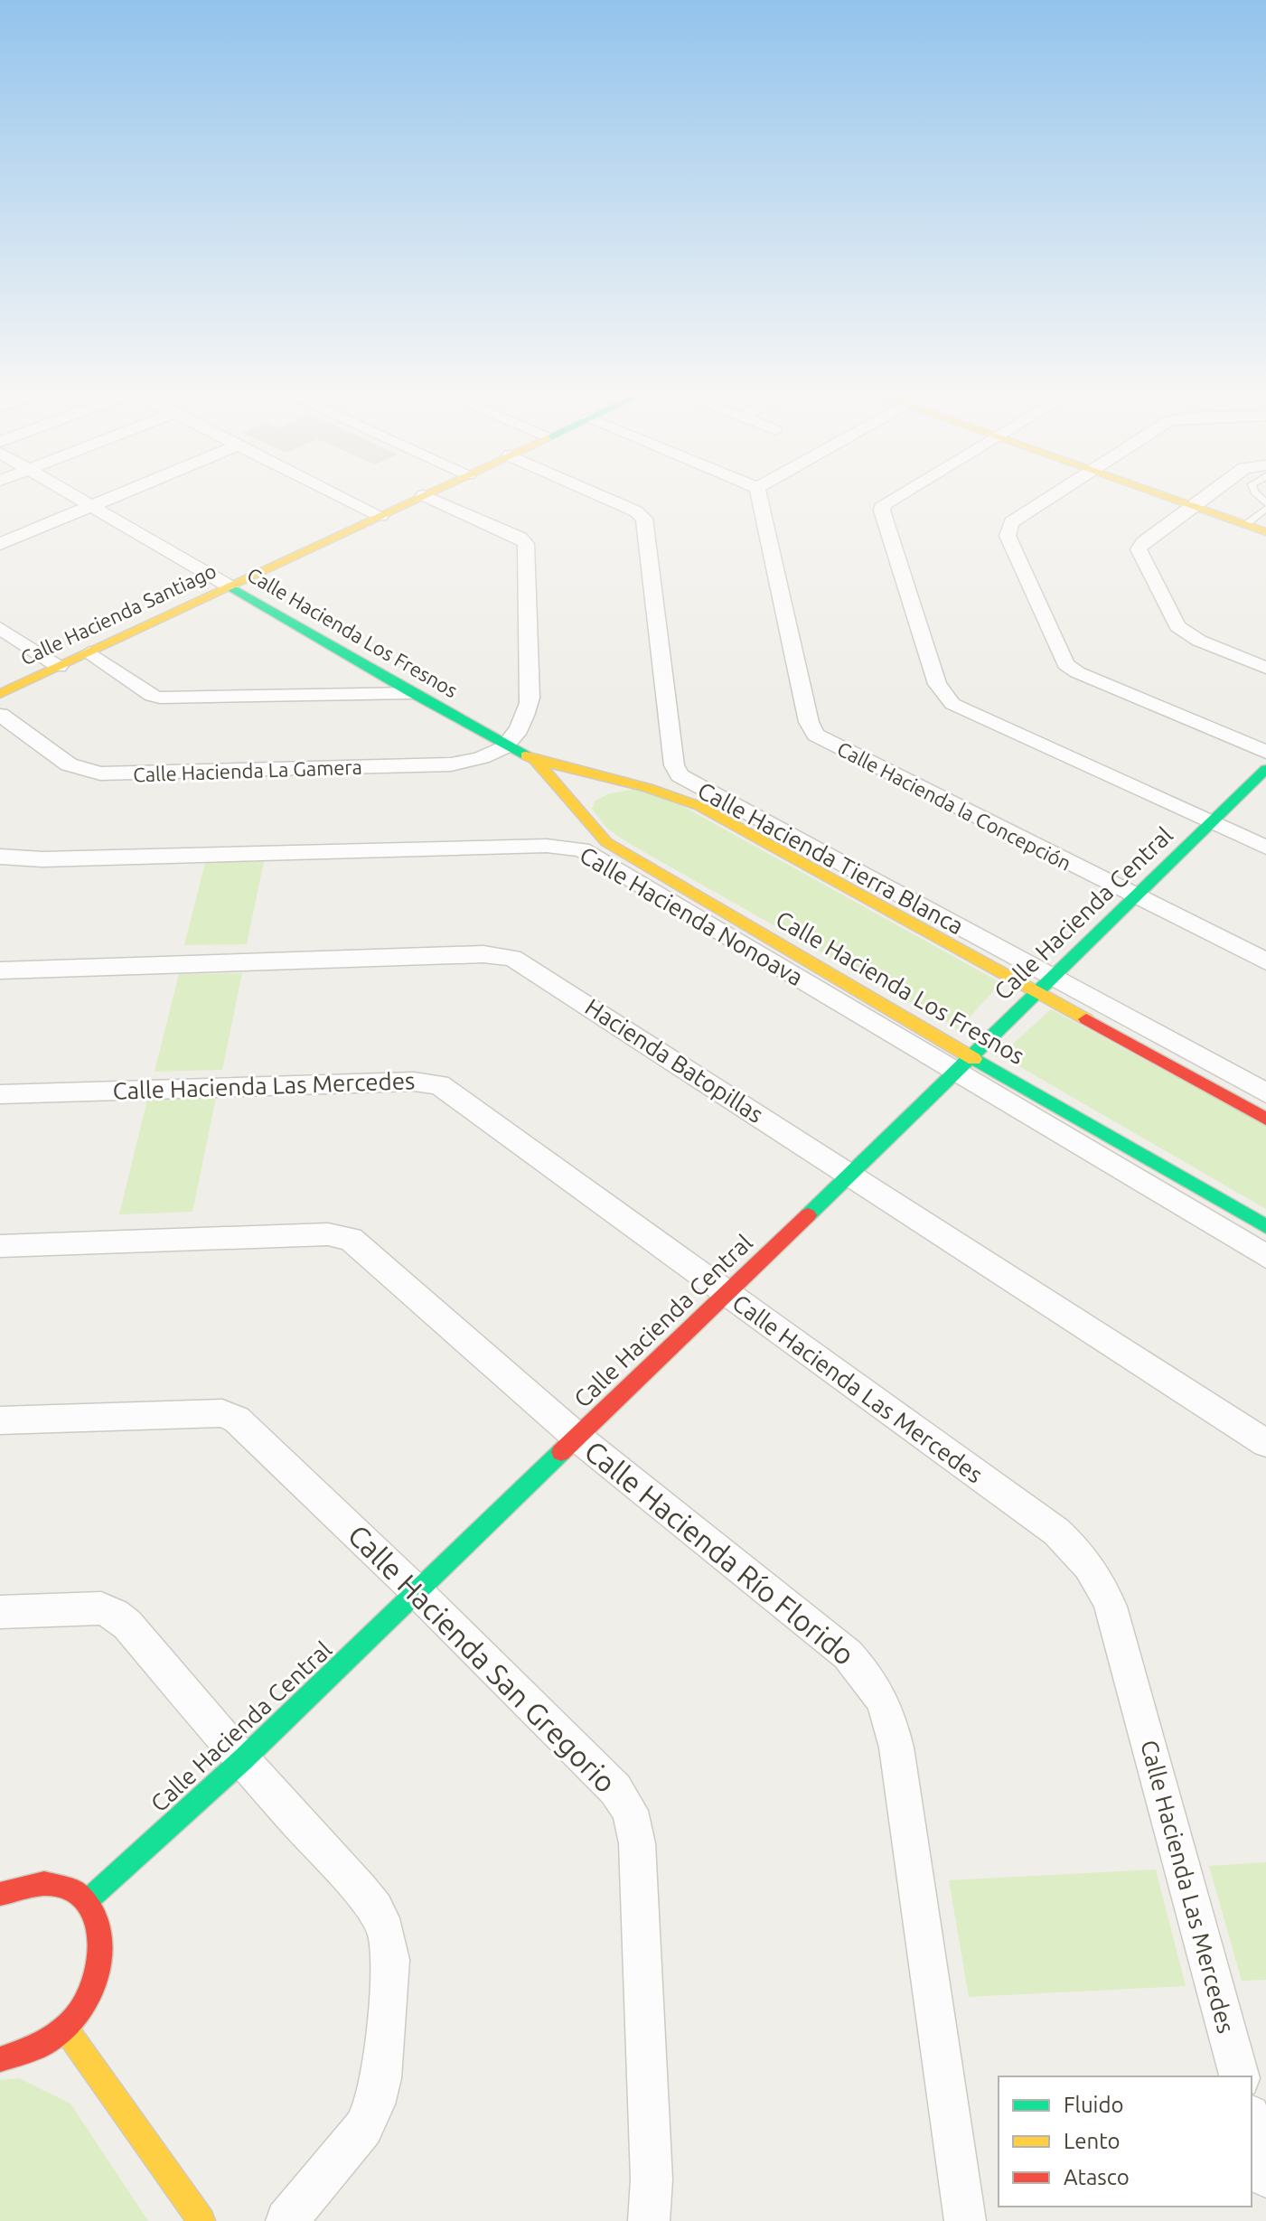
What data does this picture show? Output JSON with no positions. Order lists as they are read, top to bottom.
{
  "streets": {
    "street": [
      "Calle Hacienda Santiago",
      "Calle Hacienda Los Fresnos",
      "Calle Hacienda La Gamera",
      "Calle Hacienda la Concepción",
      "Calle Hacienda Tierra Blanca",
      "Calle Hacienda Central",
      "Calle Hacienda Nonoava",
      "Hacienda Batopillas",
      "Calle Hacienda Las Mercedes",
      "Calle Hacienda Río Florido",
      "Calle Hacienda San Gregorio"
    ]
  },
  "crossings": [
    ["Calle Hacienda Santiago", "Calle Hacienda Los Fresnos"],
    ["Calle Hacienda Los Fresnos", "Calle Hacienda La Gamera"],
    ["Calle Hacienda Los Fresnos", "Calle Hacienda Tierra Blanca"],
    ["Calle Hacienda Los Fresnos", "Calle Hacienda Central"],
    ["Calle Hacienda Los Fresnos", "Calle Hacienda Nonoava"],
    ["Calle Hacienda la Concepción", "Calle Hacienda Central"],
    ["Calle Hacienda Tierra Blanca", "Calle Hacienda Central"],
    ["Calle Hacienda Central", "Calle Hacienda Nonoava"],
    ["Calle Hacienda Central", "Hacienda Batopillas"],
    ["Calle Hacienda Central", "Calle Hacienda Las Mercedes"],
    ["Calle Hacienda Central", "Calle Hacienda Río Florido"],
    ["Calle Hacienda Central", "Calle Hacienda San Gregorio"]
  ],
  "legend": ["Fluido", "Lento", "Atasco"]
}
